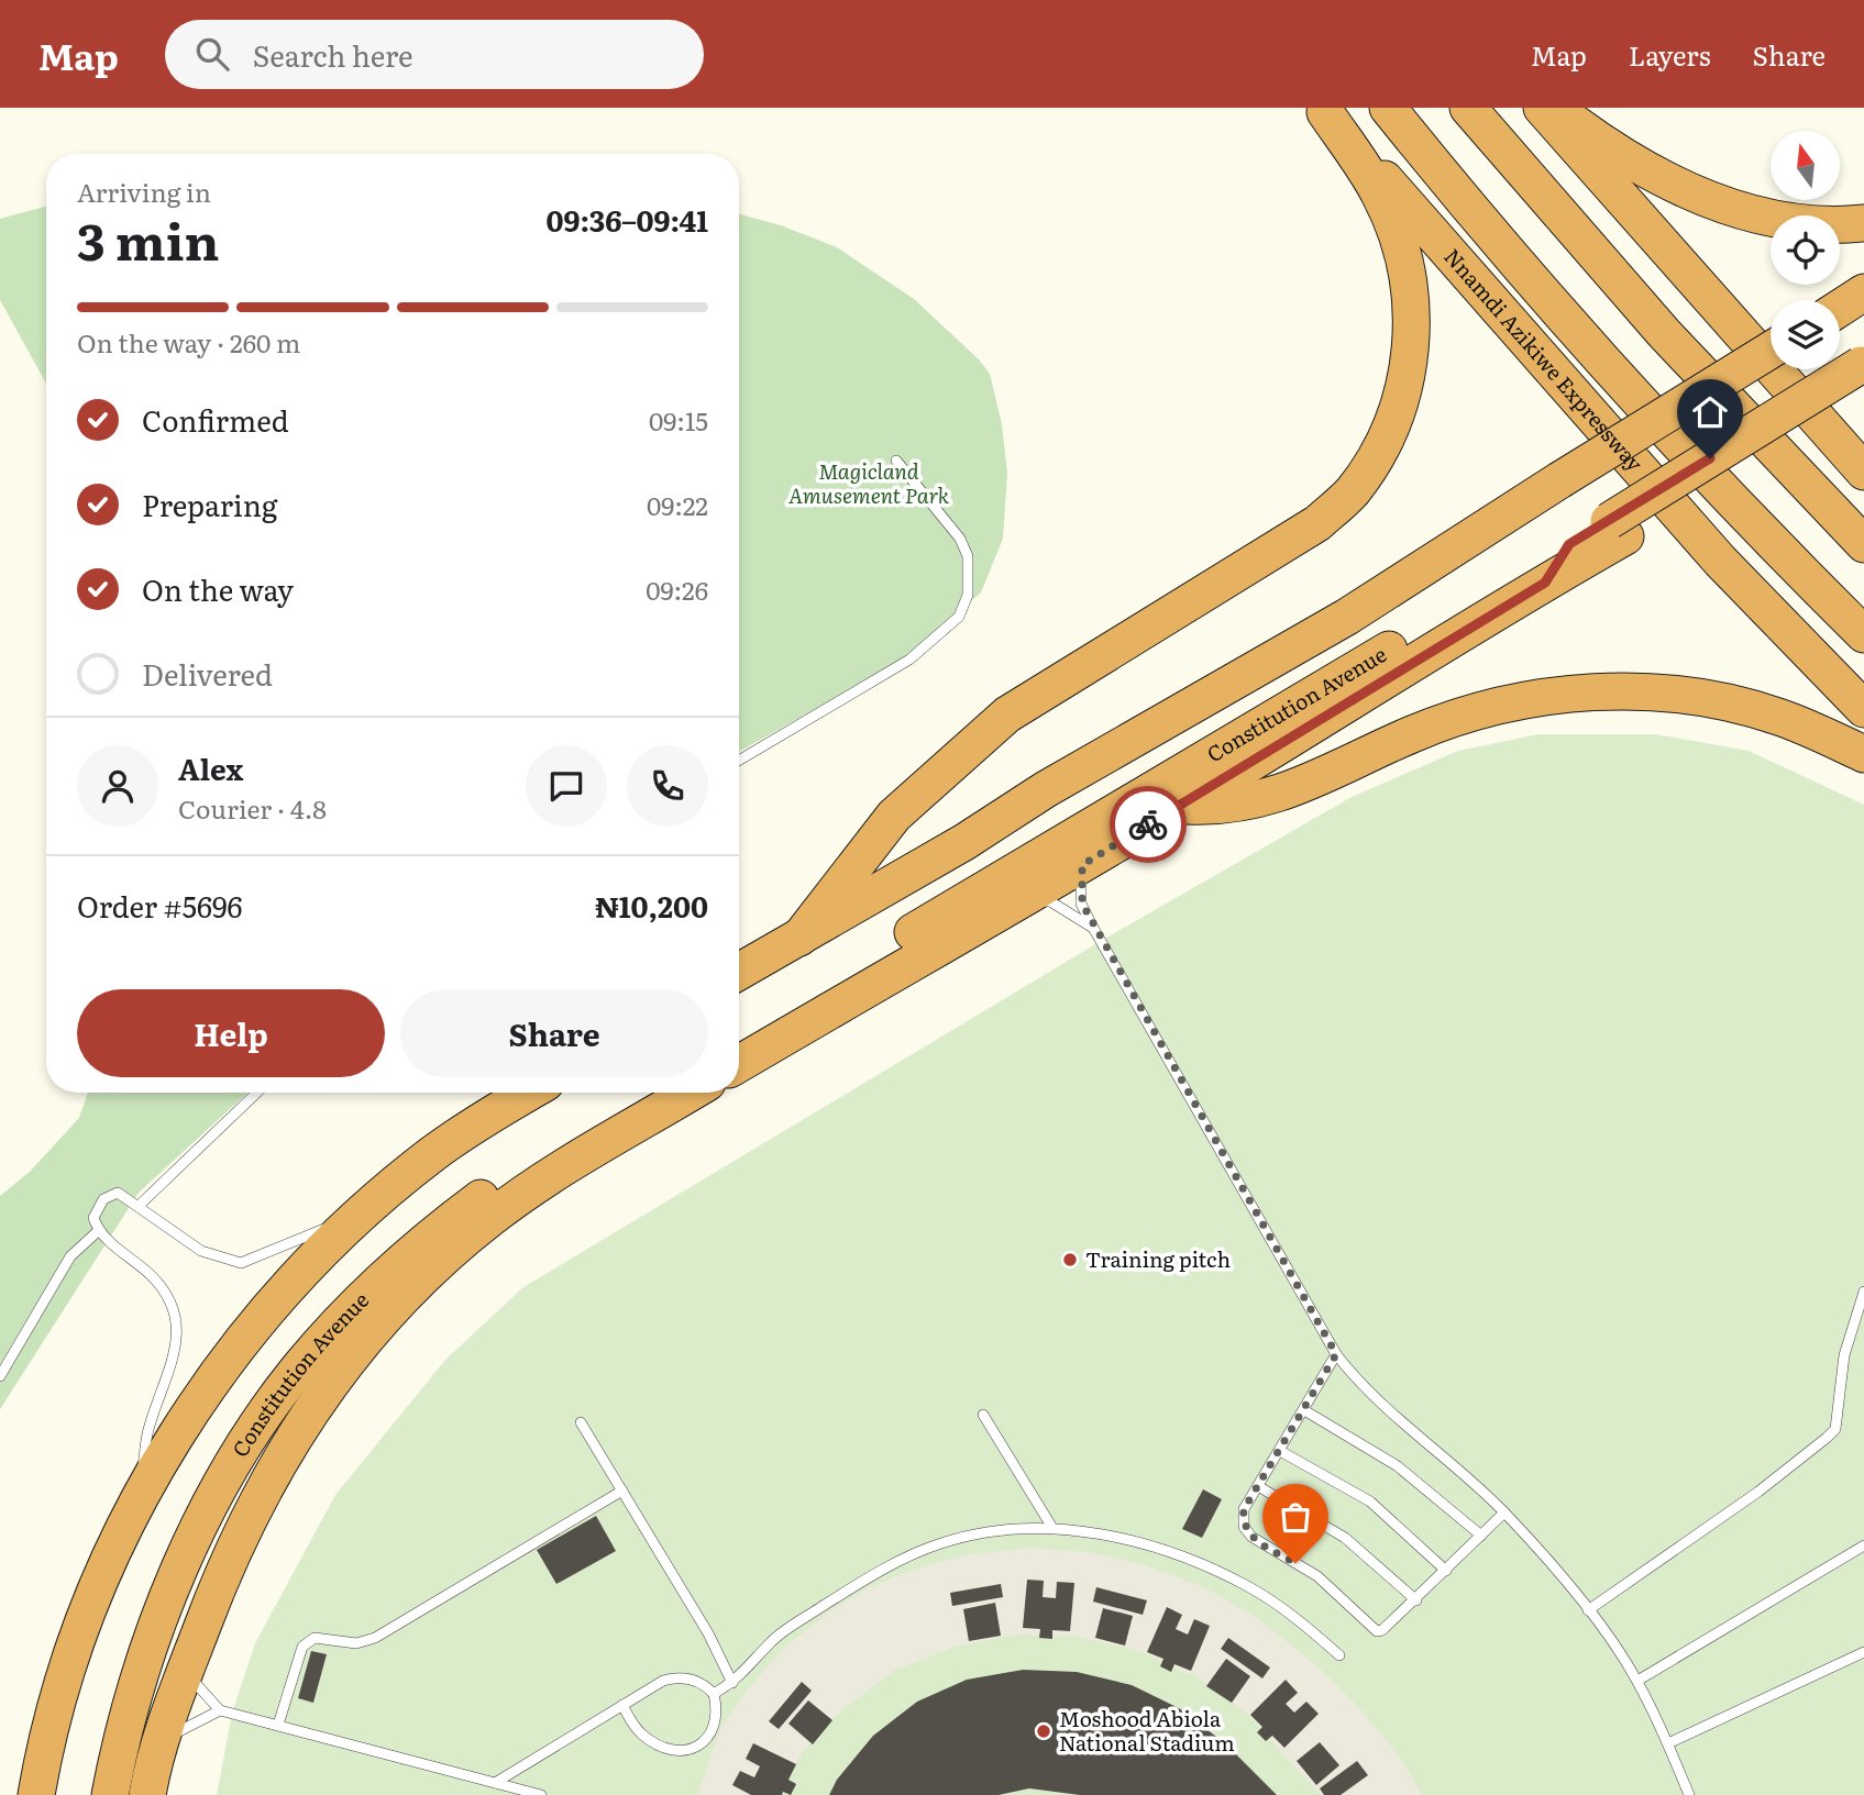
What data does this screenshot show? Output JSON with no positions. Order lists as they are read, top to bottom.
{
  "streets": {
    "highway": ["Nnamdi Azikiwe Expressway", "Constitution Avenue"]
  },
  "parks": ["Magicland Amusement Park"],
  "places": ["Training pitch", "Moshood Abiola National Stadium"],
  "north": "top",
  "page": {
    "header": "Map",
    "search": "Search here",
    "nav": ["Map", "Layers", "Share"],
    "heading": ["3 min", "Arriving in", "09:36–09:41"],
    "panel": [
      "Alex",
      "Courier · 4.8",
      "Order #5696",
      "₦10,200"
    ],
    "bar": "On the way · 260 m",
    "list": [
      ["Confirmed", "09:15"],
      ["Preparing", "09:22"],
      ["On the way", "09:26"],
      "Delivered"
    ],
    "buttons": ["Help", "Share"]
  }
}
